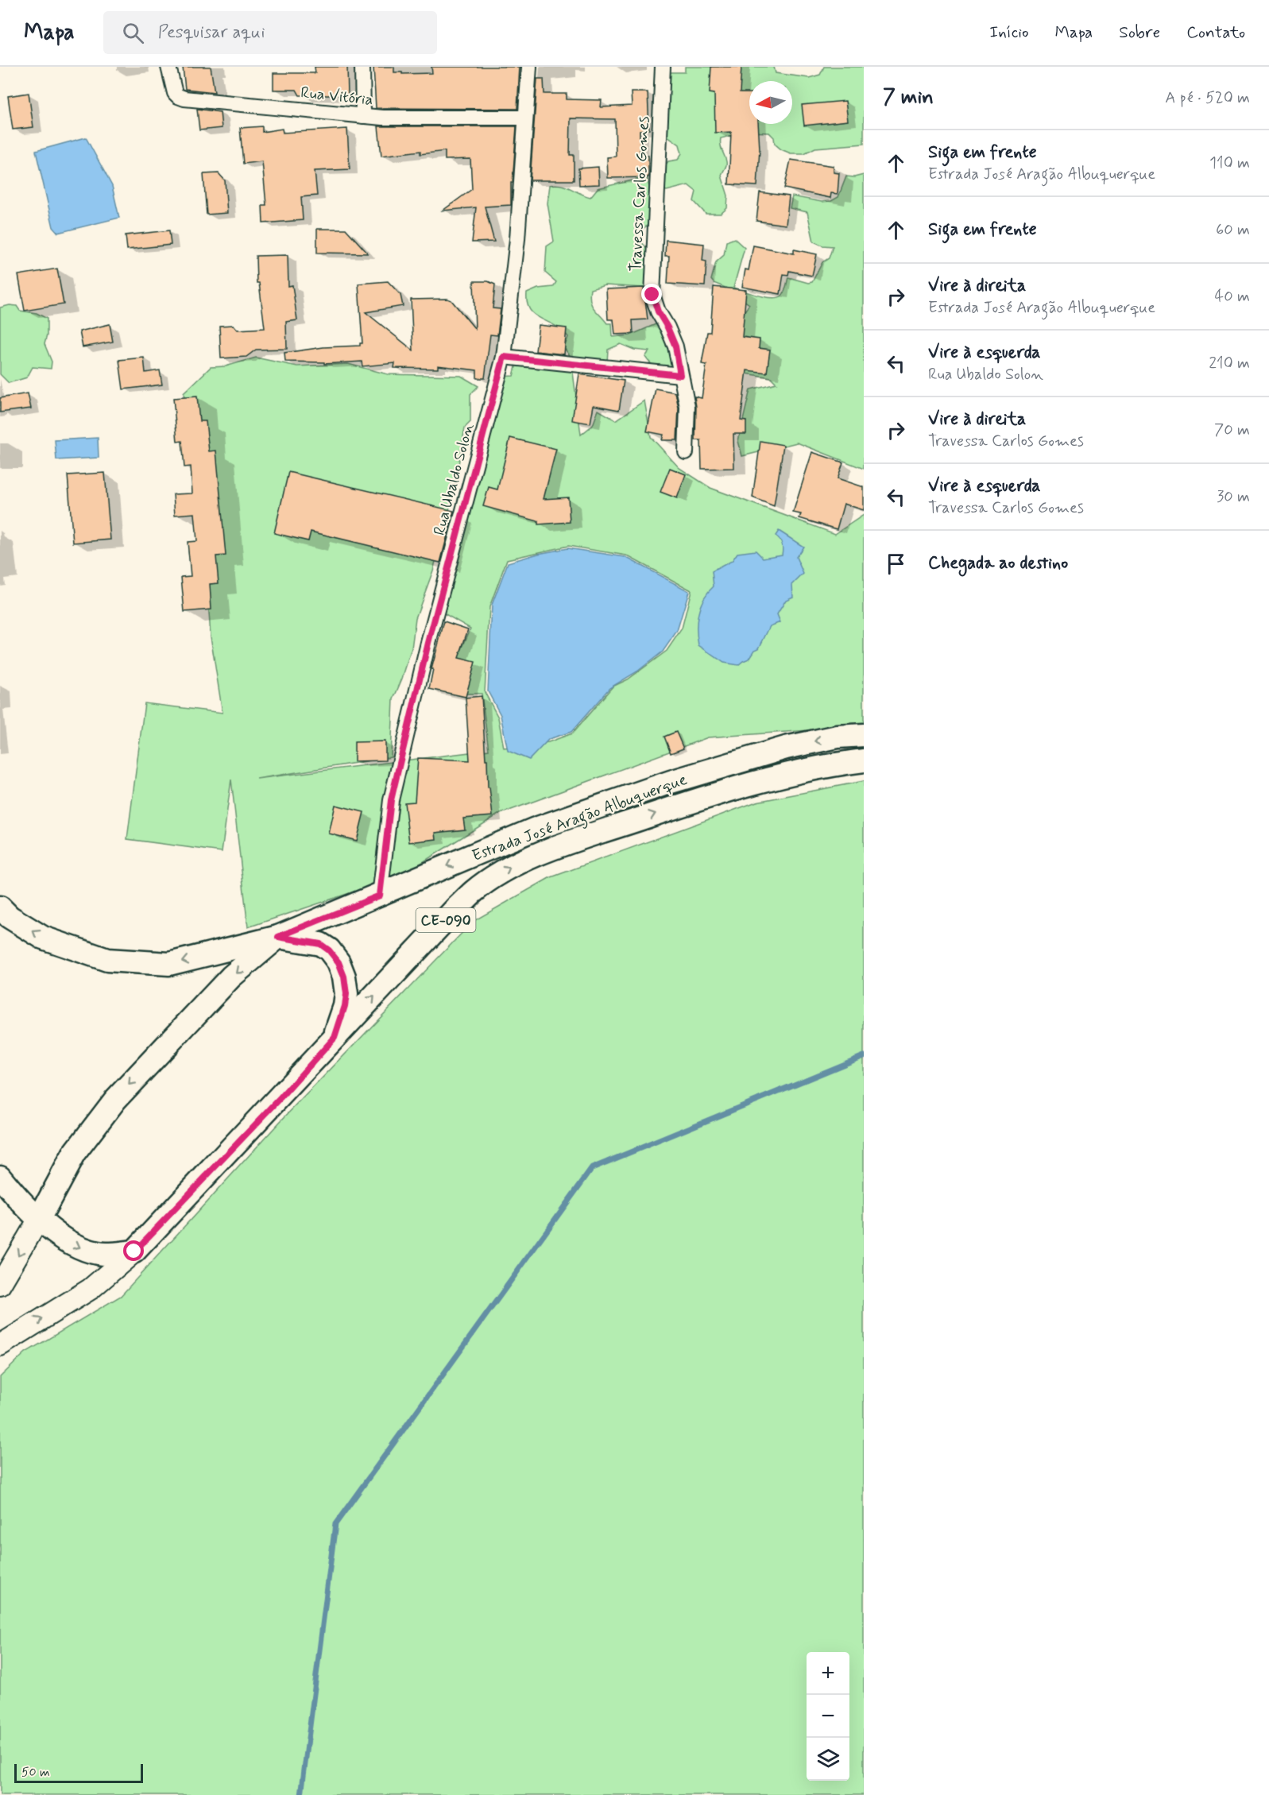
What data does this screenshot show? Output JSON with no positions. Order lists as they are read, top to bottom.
{
  "streets": {
    "main road": ["Estrada José Aragão Albuquerque", "CE-090"],
    "street": ["Rua Vitória", "Travessa Carlos Gomes", "Rua Ubaldo Solon"]
  },
  "crossings": [
    ["Rua Vitória", "Rua Ubaldo Solon"],
    ["Rua Ubaldo Solon", "Estrada José Aragão Albuquerque"],
    ["Estrada José Aragão Albuquerque", "CE-090"]
  ],
  "scale_bar": "50 m",
  "north": "left",
  "page": {
    "header": "Mapa",
    "search": "Pesquisar aqui",
    "nav": [
      "Início",
      "Mapa",
      "Sobre",
      "Contato"
    ],
    "heading": ["7 min", "A pé · 520 m"],
    "list": [
      ["Siga em frente", "Estrada José Aragão Albuquerque", "110 m"],
      ["Siga em frente", "60 m"],
      ["Vire à direita", "Estrada José Aragão Albuquerque", "40 m"],
      ["Vire à esquerda", "Rua Ubaldo Solon", "210 m"],
      ["Vire à direita", "Travessa Carlos Gomes", "70 m"],
      ["Vire à esquerda", "Travessa Carlos Gomes", "30 m"],
      "Chegada ao destino"
    ],
    "map_buttons": ["+", "−"],
    "scale": "50 m"
  }
}
